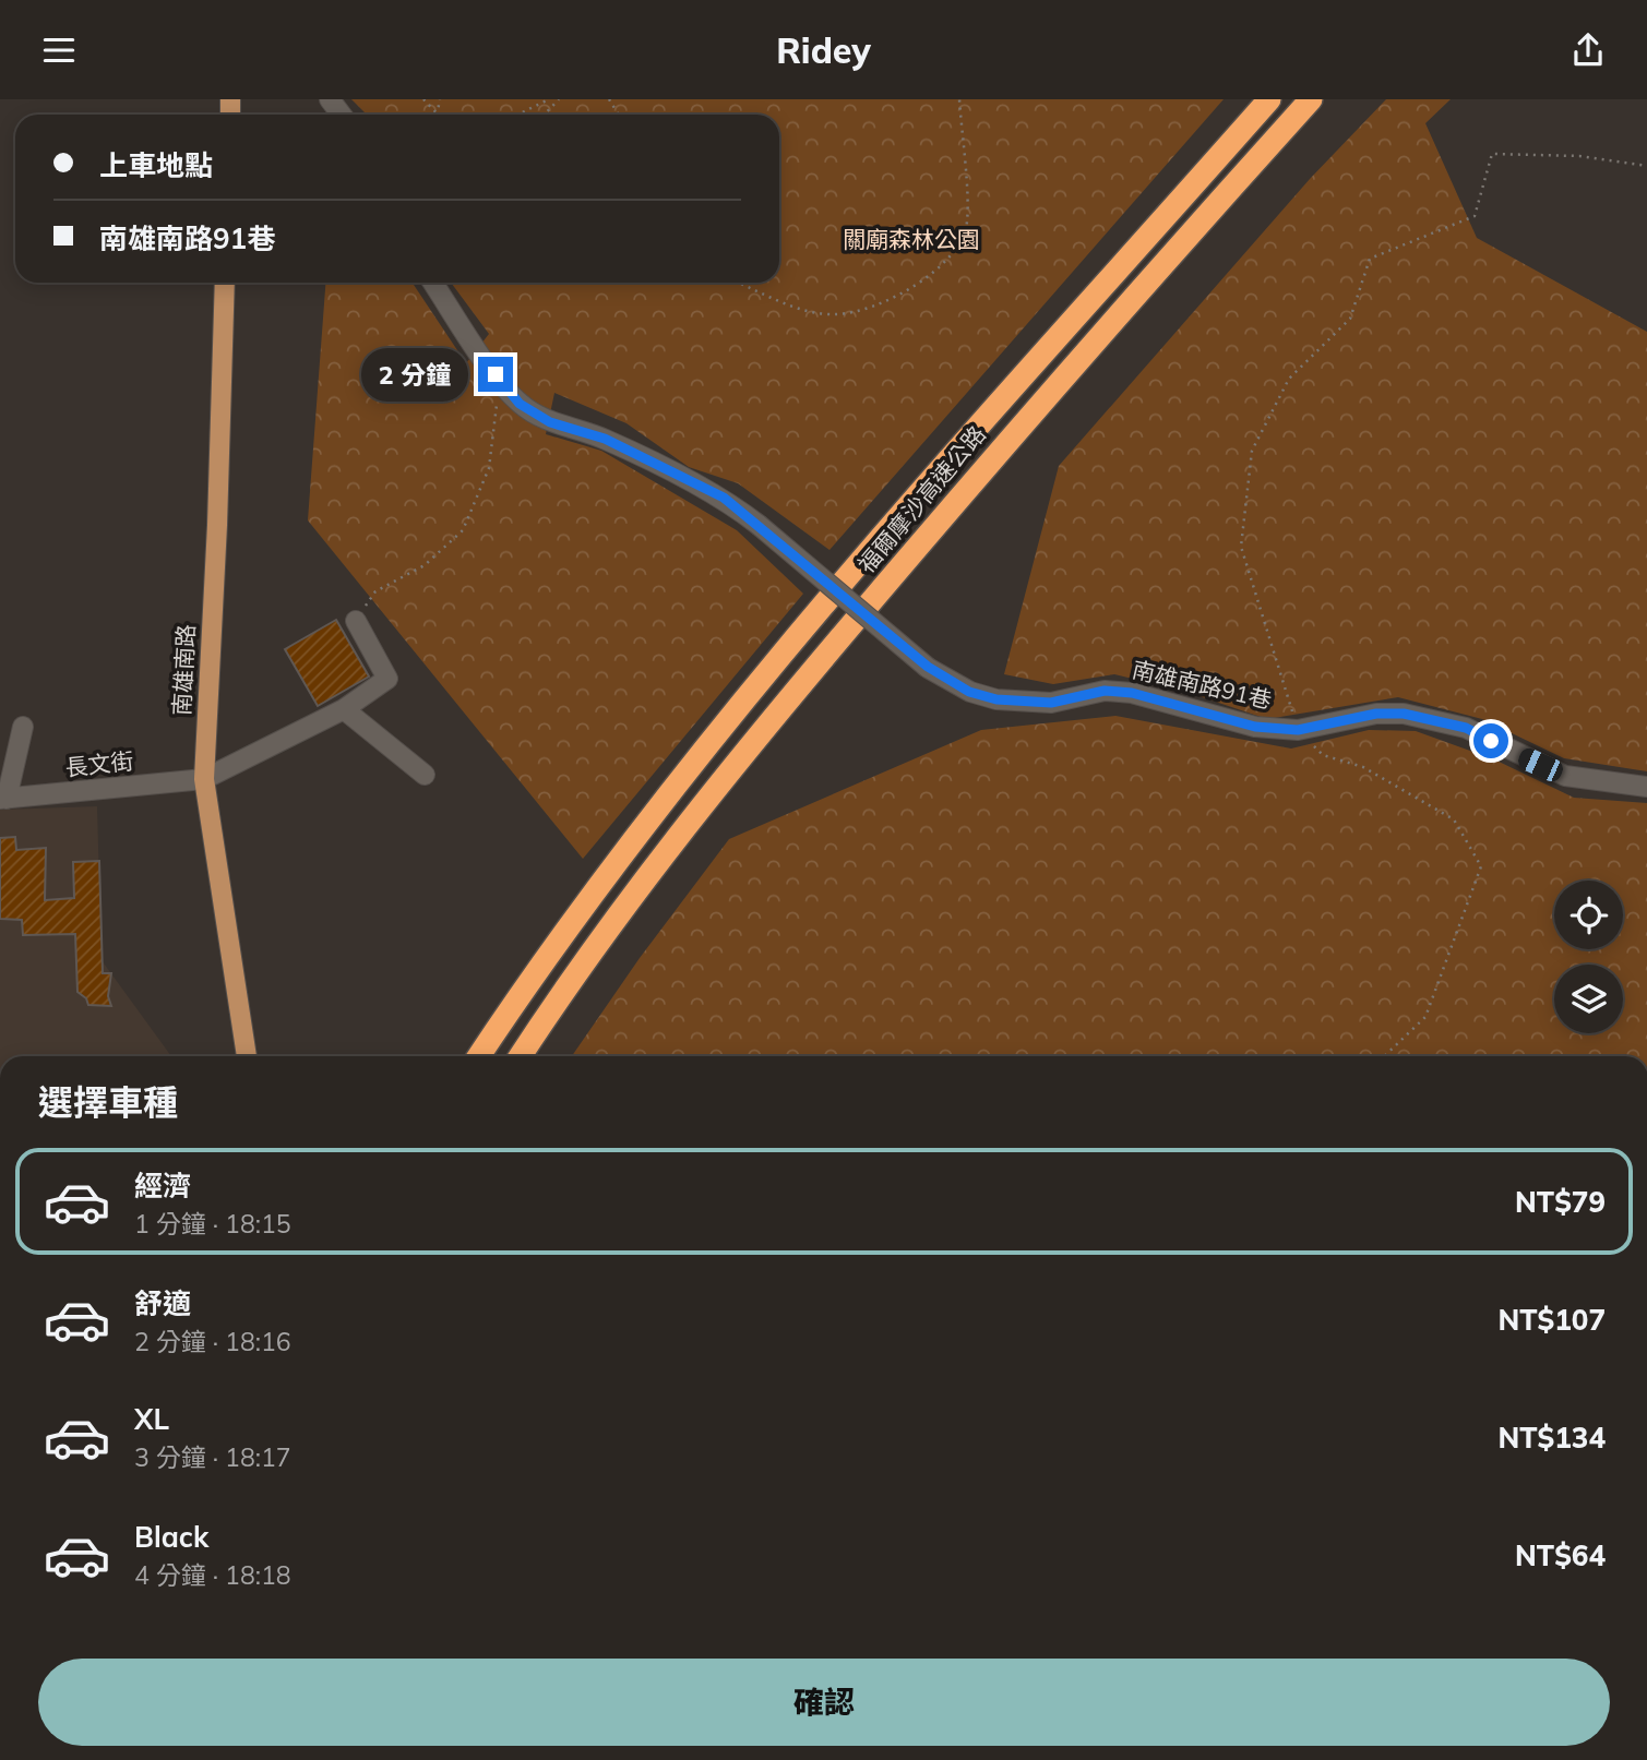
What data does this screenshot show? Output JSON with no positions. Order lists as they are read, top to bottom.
{
  "streets": {
    "highway": ["福爾摩沙高速公路"],
    "main road": ["南雄南路"],
    "street": ["南雄南路91巷", "長文街"]
  },
  "crossings": [
    ["南雄南路", "長文街"]
  ],
  "parks": ["關廟森林公園"],
  "page": {
    "header": "Ridey",
    "banner": ["上車地點", "南雄南路91巷"],
    "bubble": "2 分鐘",
    "heading": "選擇車種",
    "list": [
      {
        "name": "經濟",
        "note": "1 分鐘 · 18:15",
        "value": "NT$79"
      },
      {
        "name": "舒適",
        "note": "2 分鐘 · 18:16",
        "value": "NT$107"
      },
      {
        "name": "XL",
        "note": "3 分鐘 · 18:17",
        "value": "NT$134"
      },
      {
        "name": "Black",
        "note": "4 分鐘 · 18:18",
        "value": "NT$64"
      }
    ],
    "buttons": "確認"
  }
}
